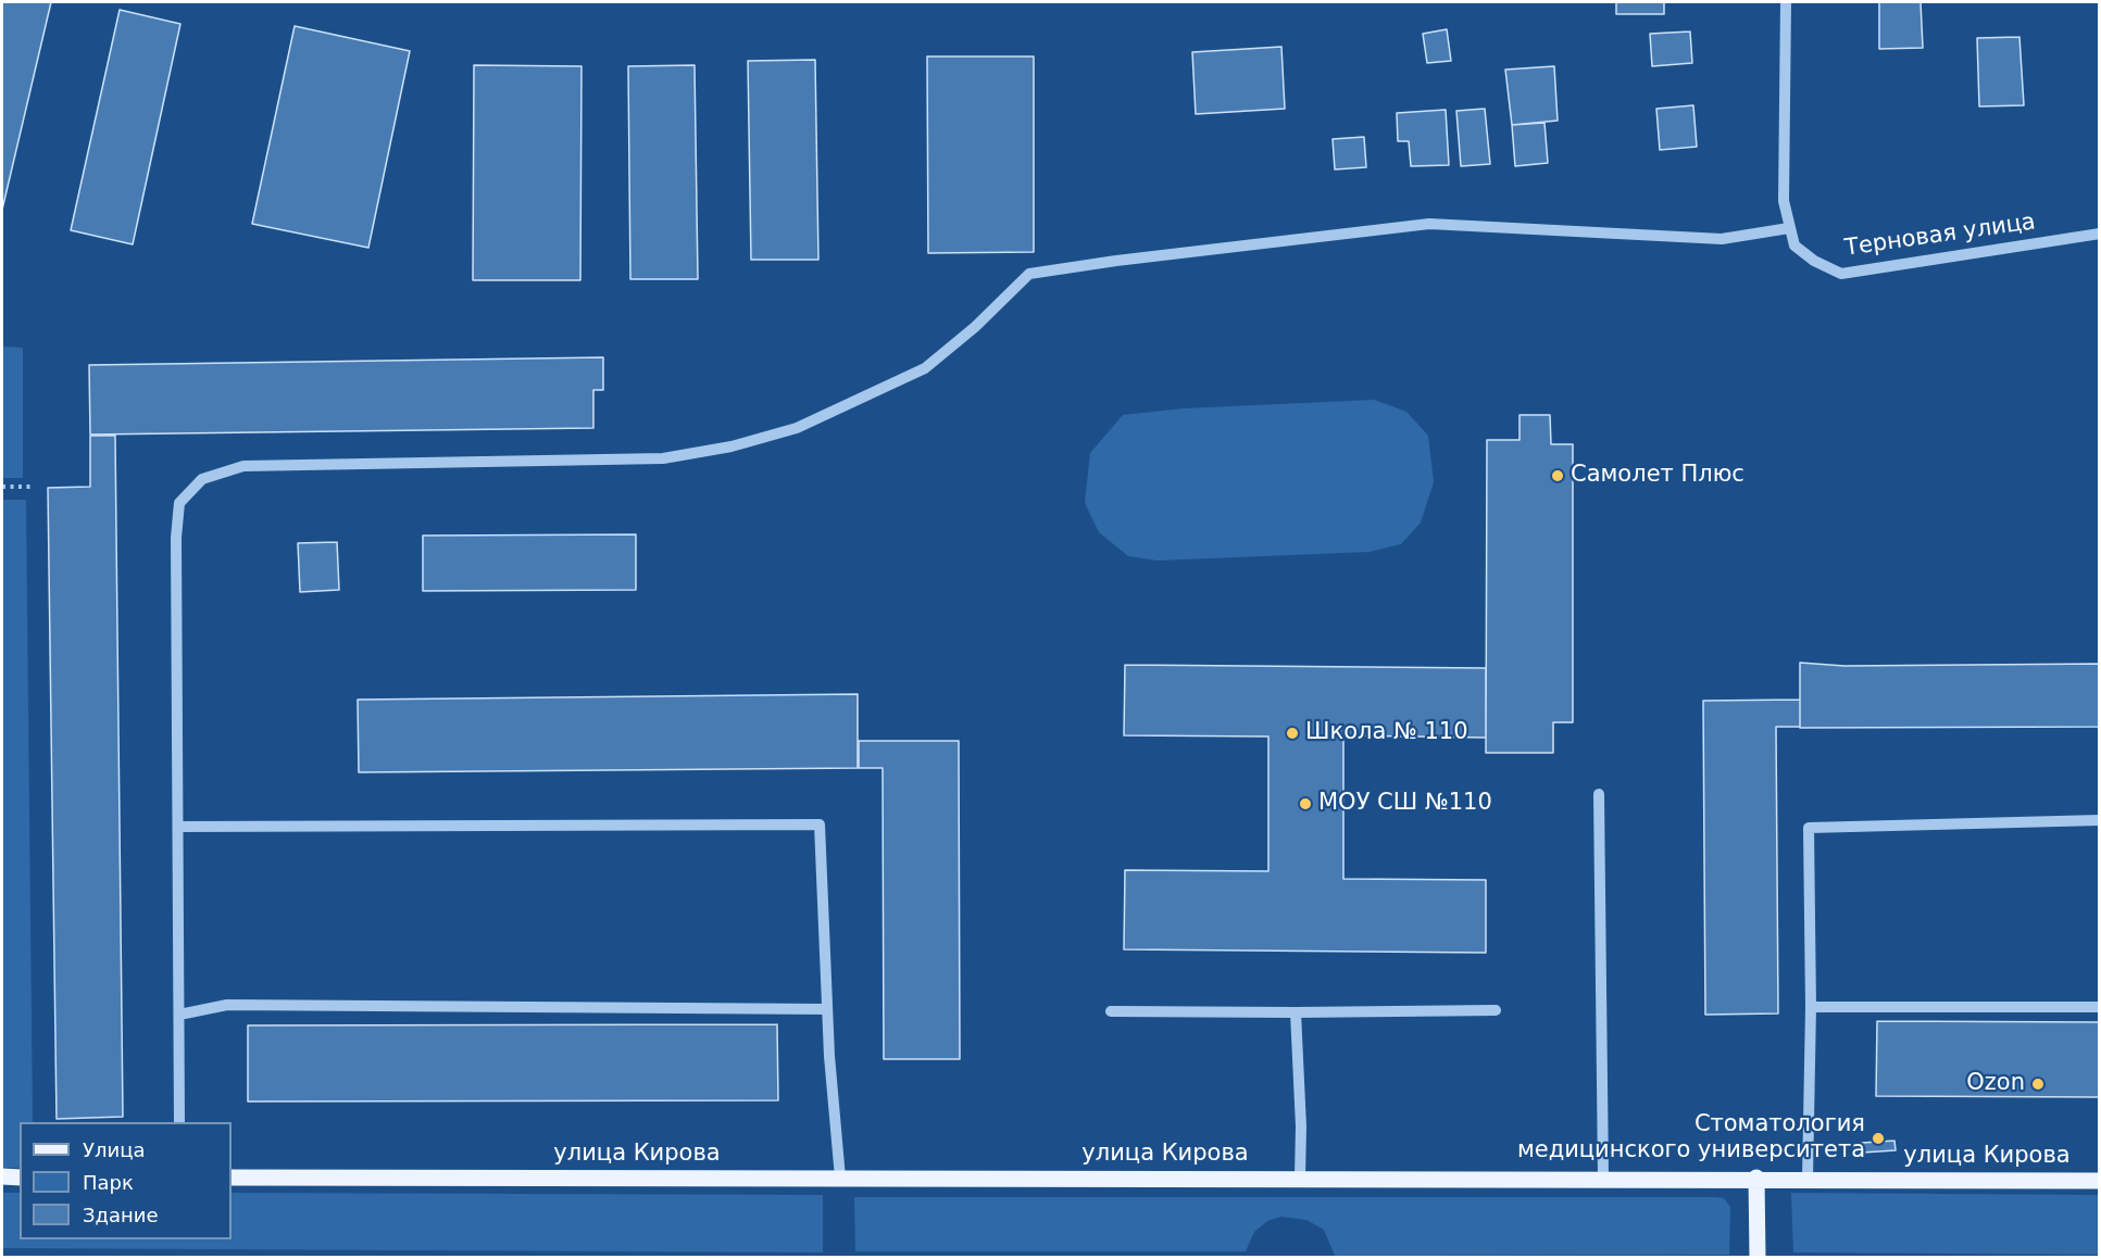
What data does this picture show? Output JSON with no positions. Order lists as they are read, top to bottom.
{
  "streets": {
    "main road": ["улица Кирова"],
    "street": ["Терновая улица"]
  },
  "places": [
    "Самолет Плюс",
    "Школа № 110",
    "МОУ СШ №110",
    "Ozon",
    "Стоматология медицинского университета"
  ],
  "legend": ["Улица", "Парк", "Здание"]
}
